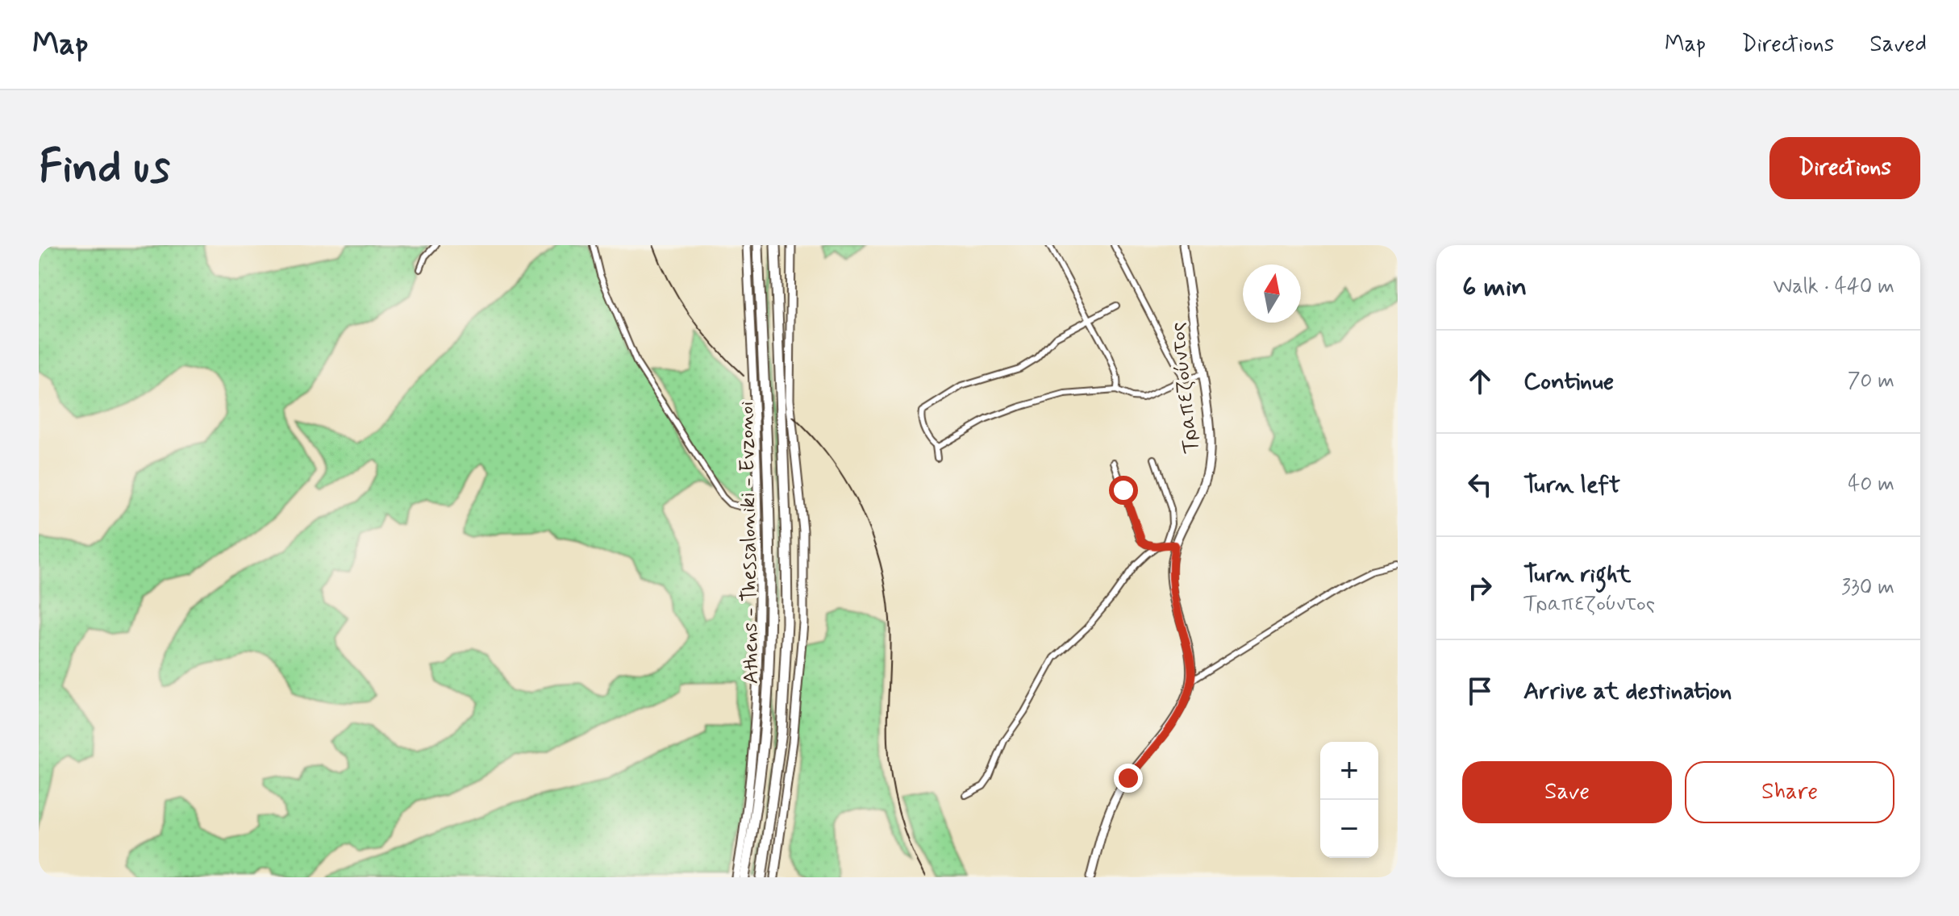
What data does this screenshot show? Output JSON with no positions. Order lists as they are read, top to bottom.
{
  "streets": {
    "highway": ["Athens - Thessaloniki - Evzonoi"],
    "main road": ["Τραπεζούντος"]
  },
  "north": "top",
  "page": {
    "header": "Map",
    "nav": ["Map", "Directions", "Saved"],
    "buttons": [
      "Directions",
      ["Save", "Share"]
    ],
    "title": "Find us",
    "heading": ["6 min", "Walk · 440 m"],
    "list": [
      ["Continue", "70 m"],
      ["Turn left", "40 m"],
      ["Turn right", "Τραπεζούντος", "330 m"],
      "Arrive at destination"
    ],
    "map_buttons": ["+", "−"]
  }
}
